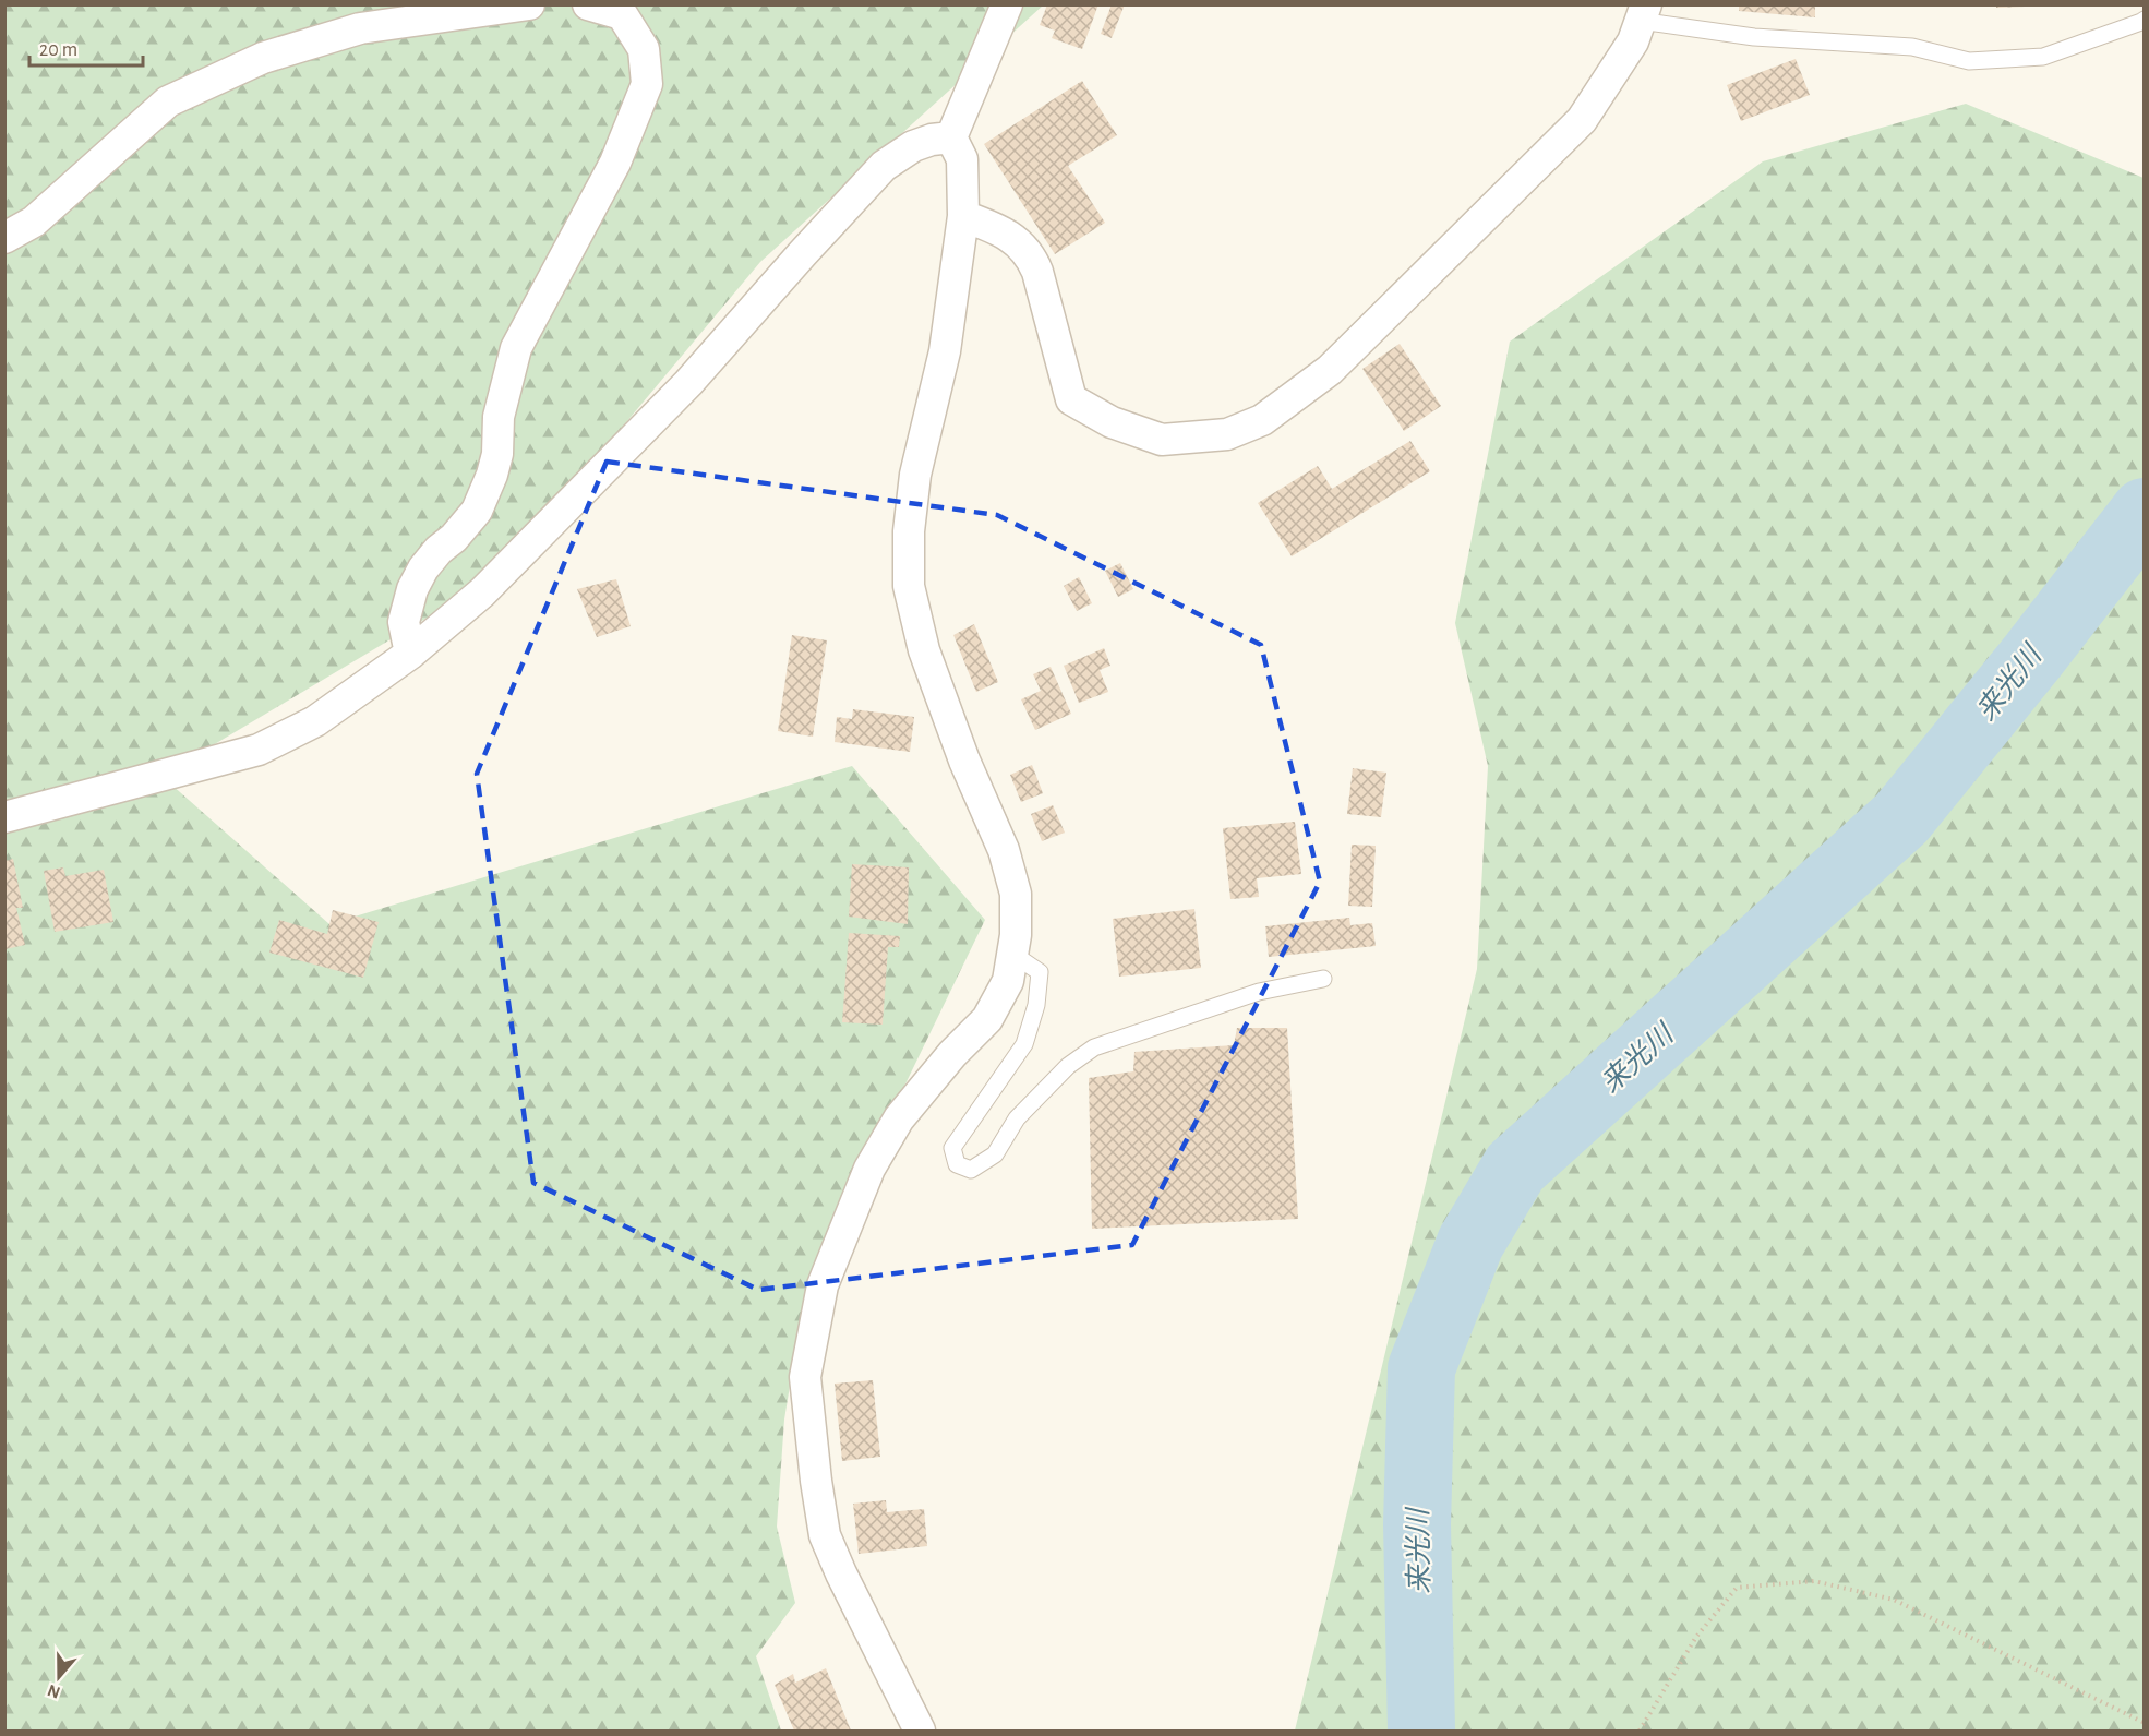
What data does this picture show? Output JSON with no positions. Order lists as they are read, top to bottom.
{
  "water": ["来光川"],
  "scale_bar": "20 m",
  "north": "bottom"
}
